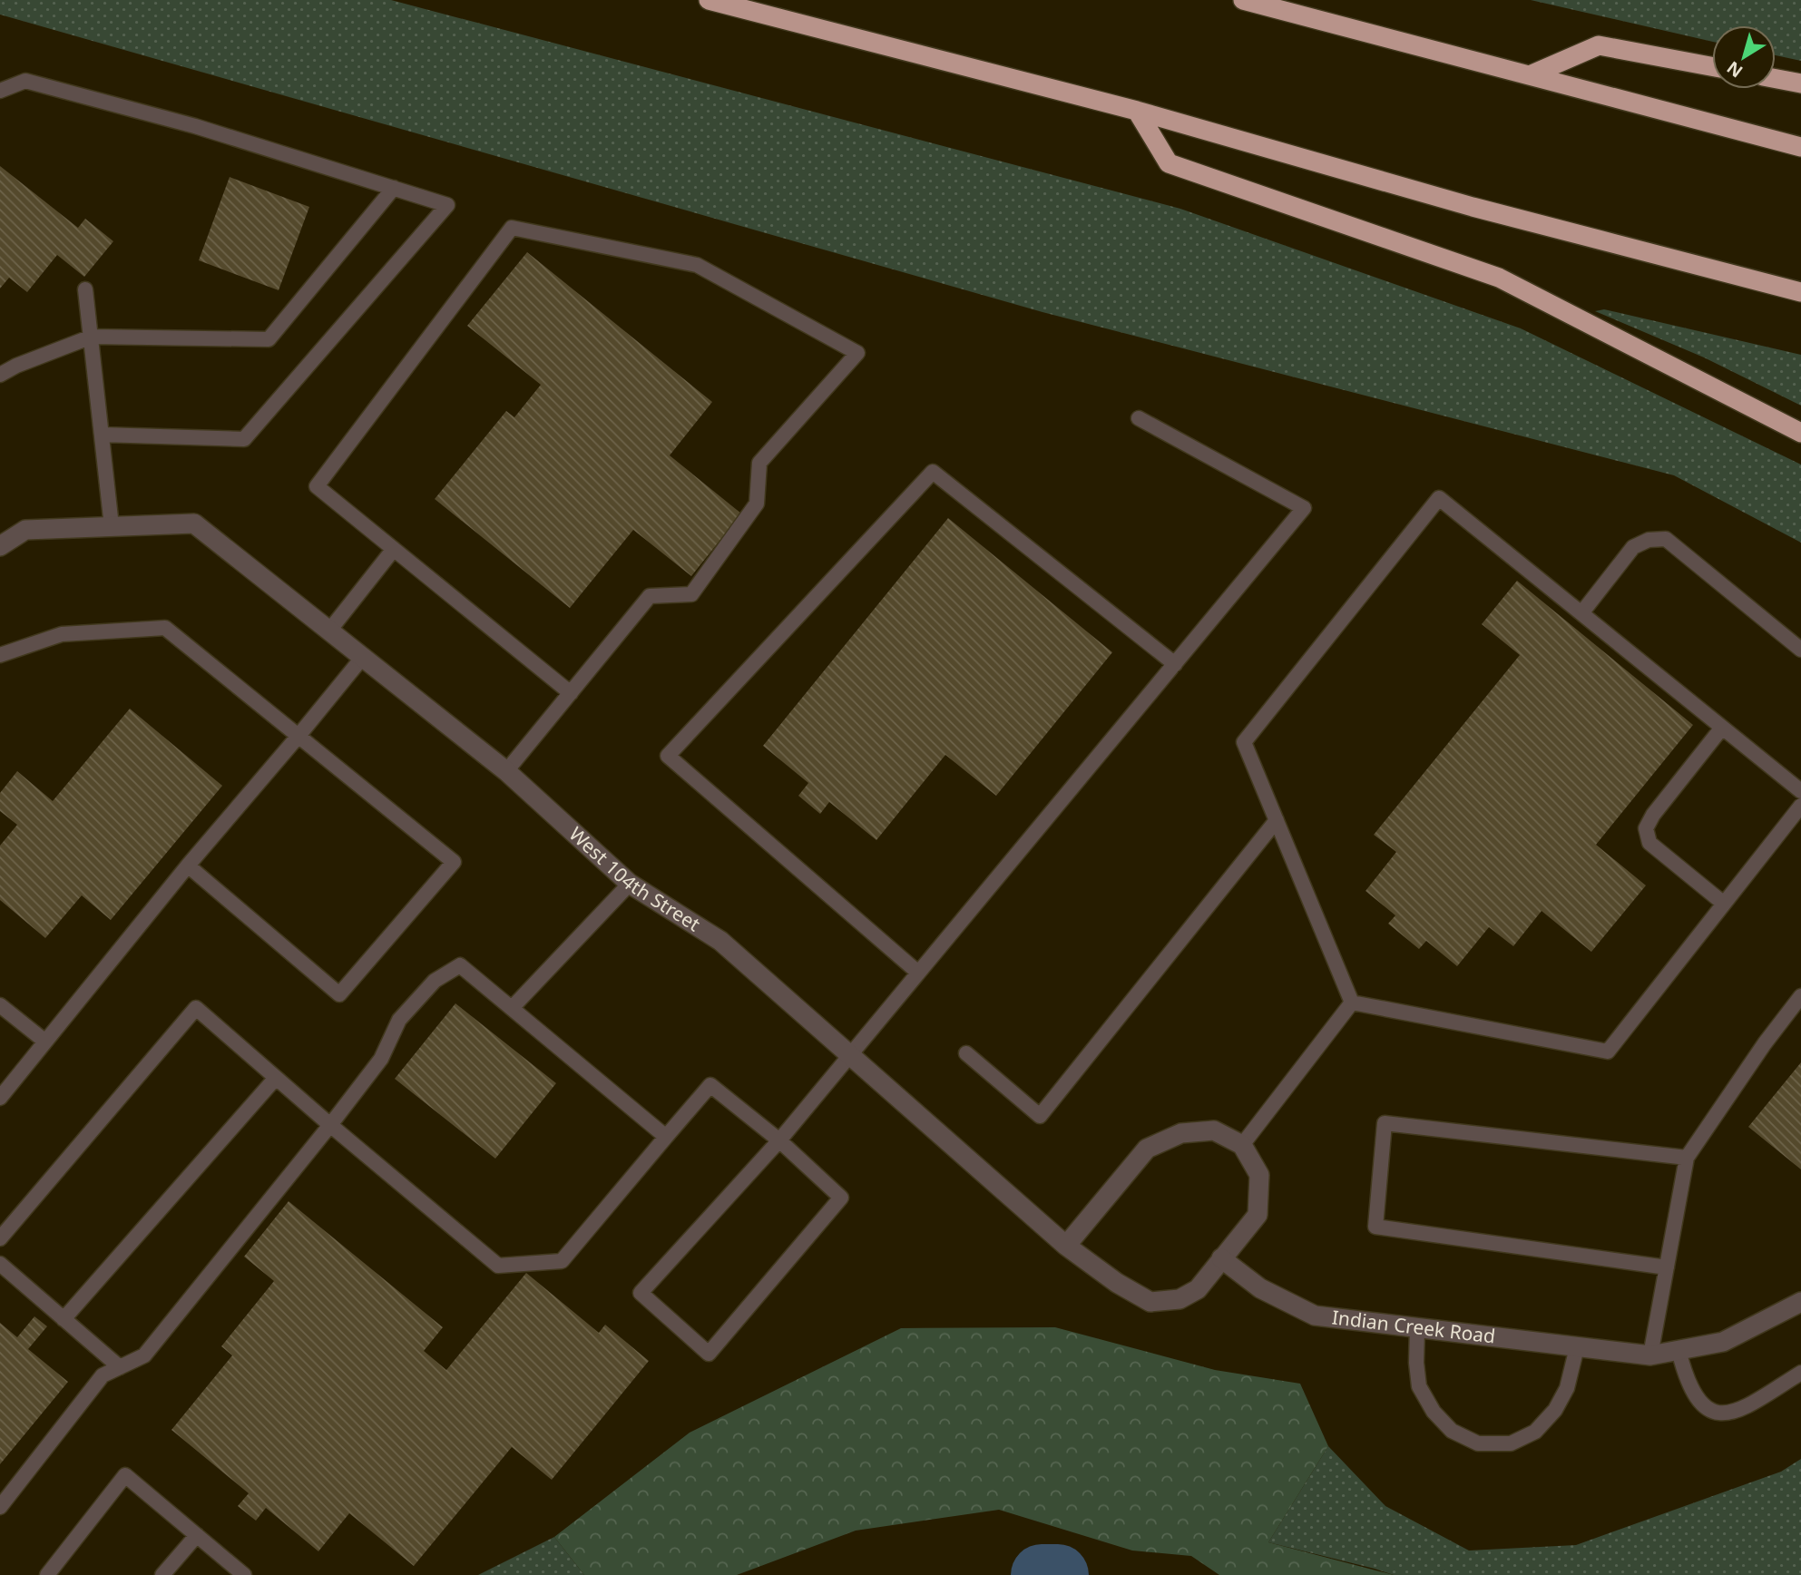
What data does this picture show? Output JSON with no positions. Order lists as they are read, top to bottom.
{
  "streets": {
    "street": ["West 104th Street", "Indian Creek Road"]
  },
  "crossings": [
    ["West 104th Street", "Indian Creek Road"]
  ],
  "north": "bottom left"
}
